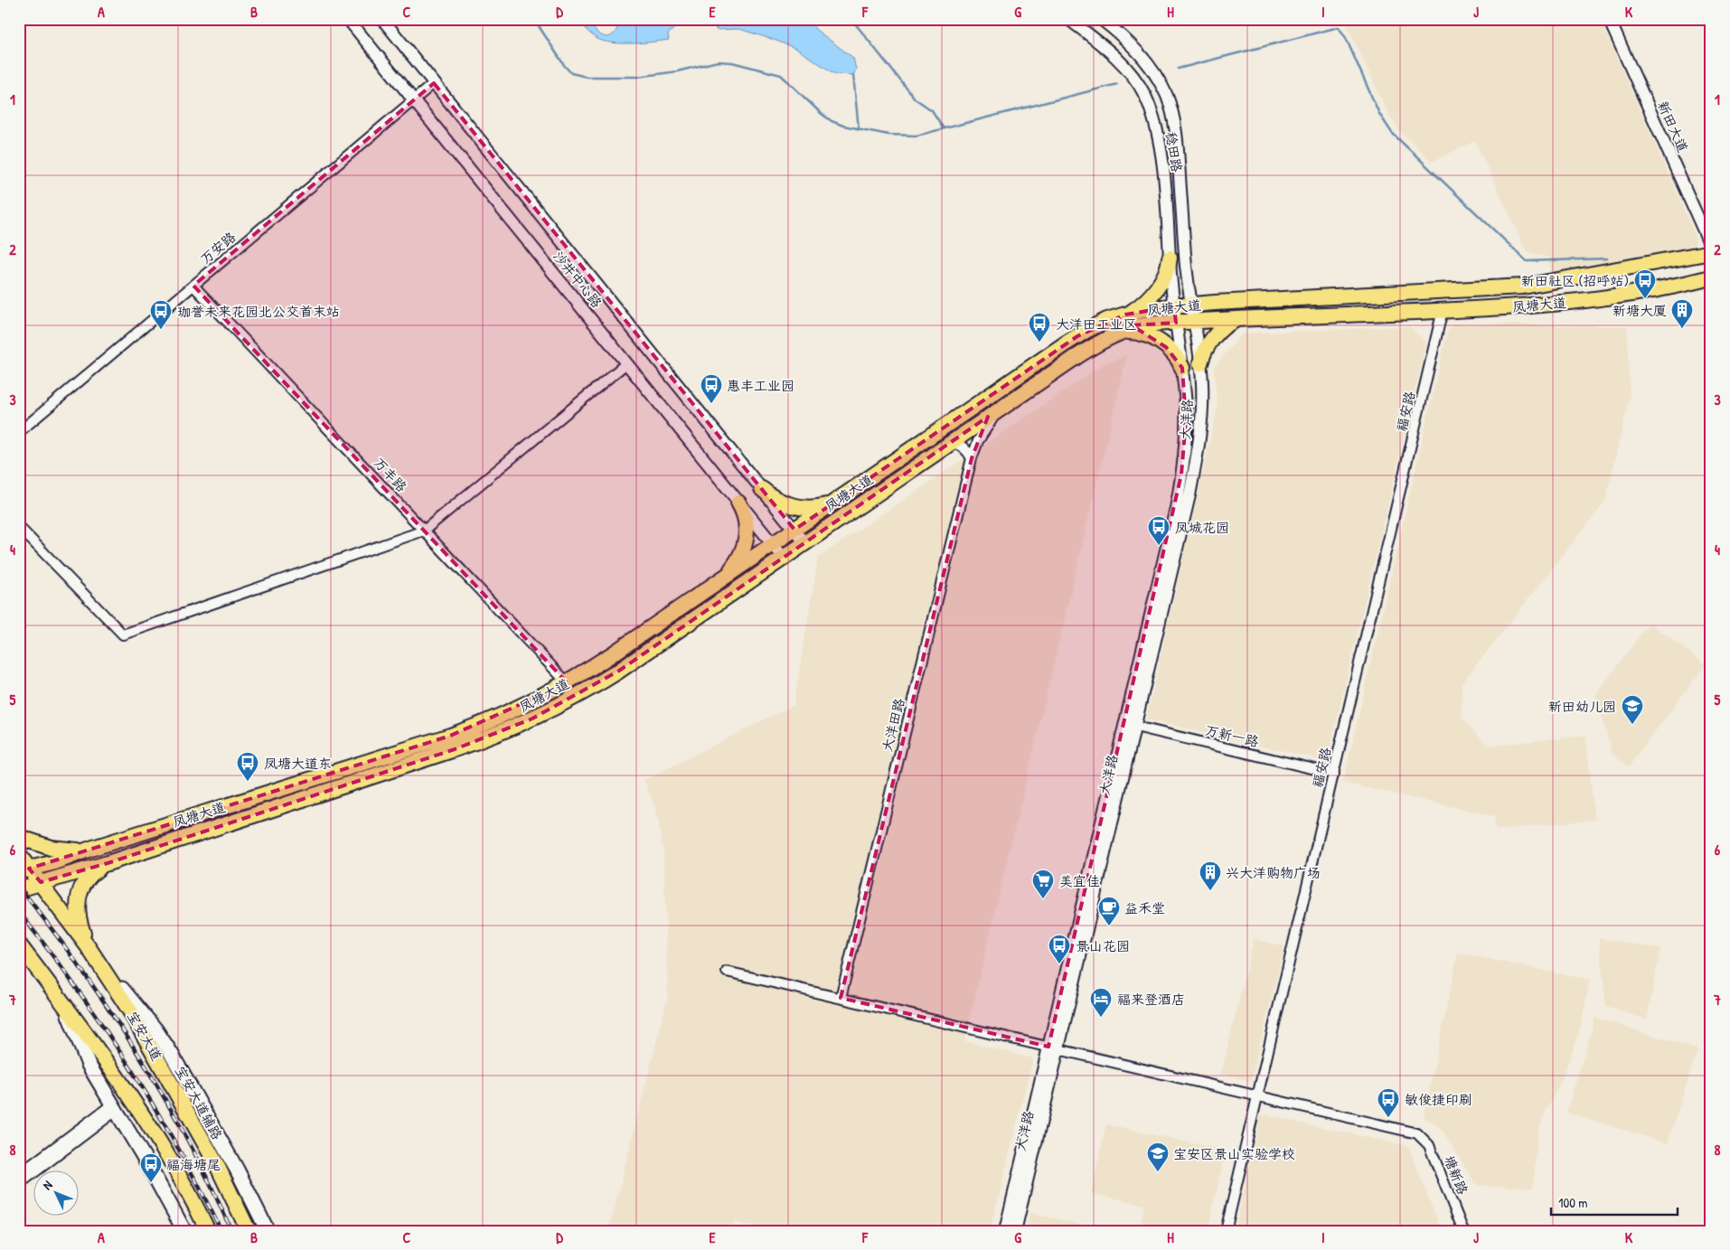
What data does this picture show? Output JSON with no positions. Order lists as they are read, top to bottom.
{
  "streets": {
    "main road": ["凤塘大道", "宝安大道", "宝安大道辅路"],
    "street": [
      "新田大道",
      "稔田路",
      "万安路",
      "沙井中心路",
      "福安路",
      "大洋路",
      "万丰路",
      "大洋田路",
      "万新一路",
      "塘新路"
    ]
  },
  "crossings": [
    ["稔田路", "凤塘大道"],
    ["稔田路", "大洋路"],
    ["万安路", "沙井中心路"],
    ["万安路", "万丰路"],
    ["沙井中心路", "凤塘大道"],
    ["凤塘大道", "福安路"],
    ["凤塘大道", "大洋路"],
    ["凤塘大道", "万丰路"],
    ["凤塘大道", "大洋田路"],
    ["凤塘大道", "宝安大道"],
    ["福安路", "万新一路"],
    ["福安路", "塘新路"],
    ["大洋路", "万新一路"],
    ["宝安大道", "宝安大道辅路"]
  ],
  "places": {
    "bus stop": [
      "新田社区 (招呼站)",
      "珈誉未来花园北公交首末站",
      "大洋田工业区",
      "惠丰工业园",
      "凤城花园",
      "凤塘大道东",
      "景山花园",
      "敏俊捷印刷",
      "福海塘尾"
    ],
    "building": ["新塘大厦", "兴大洋购物广场"],
    "school or university": ["新田幼儿园", "宝安区景山实验学校"],
    "supermarket": ["美宜佳"],
    "cafe": ["益禾堂"],
    "hotel": ["福来登酒店"]
  },
  "scale_bar": "100 m",
  "north": "top left",
  "grid": {
    "columns": [
      "A",
      "B",
      "C",
      "D",
      "E",
      "F",
      "G",
      "H",
      "I",
      "J",
      "K"
    ],
    "rows": [
      "1",
      "2",
      "3",
      "4",
      "5",
      "6",
      "7",
      "8"
    ]
  }
}
